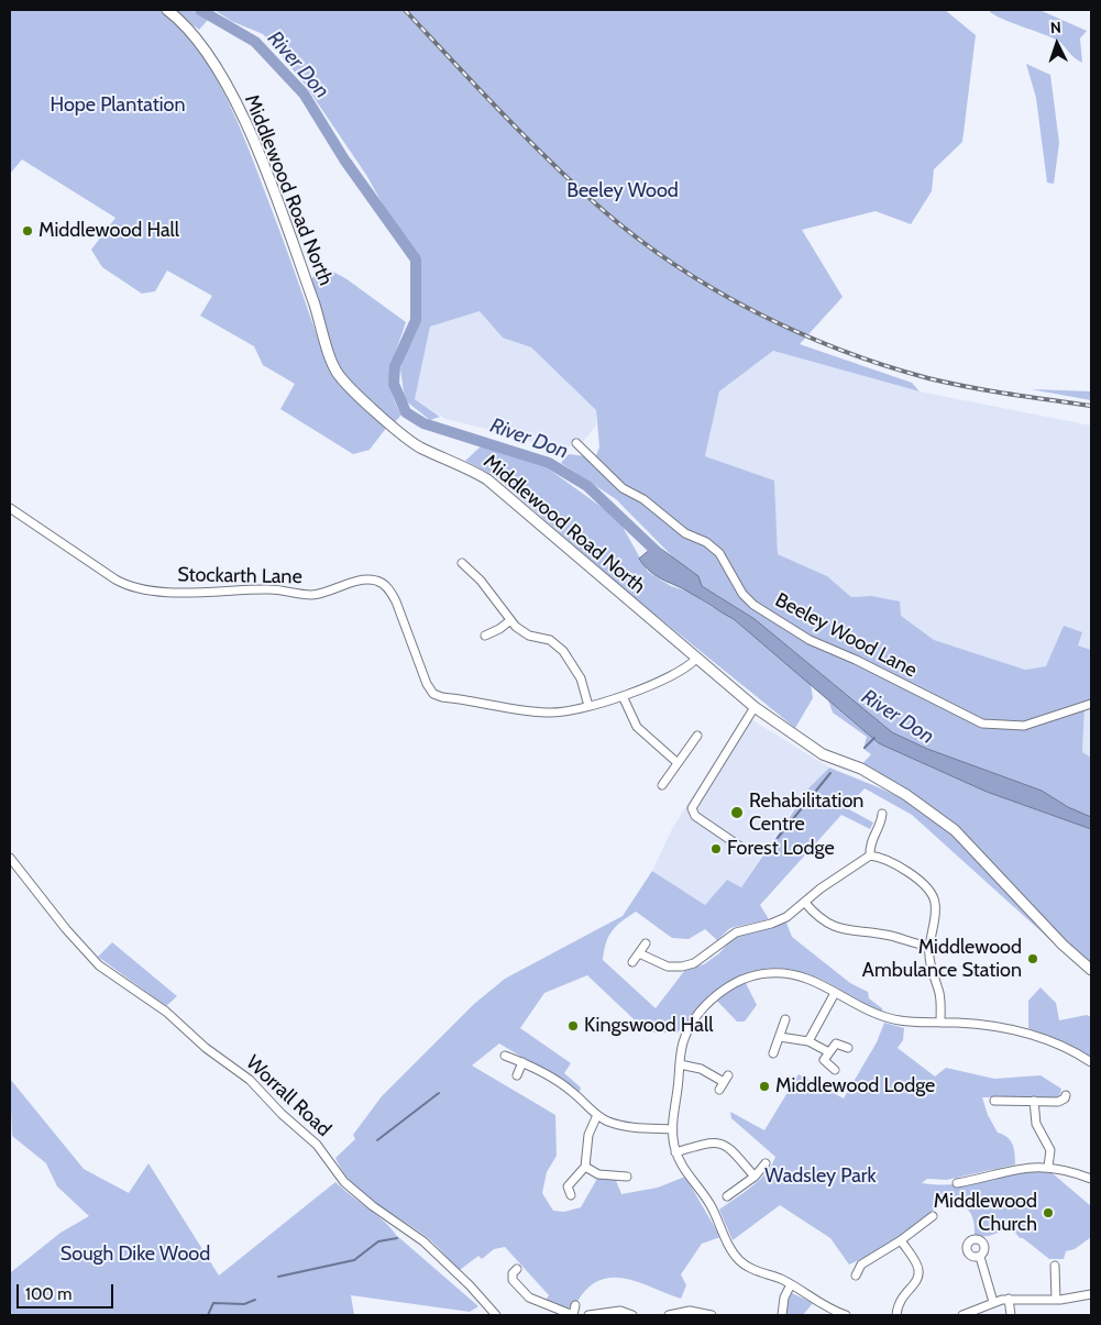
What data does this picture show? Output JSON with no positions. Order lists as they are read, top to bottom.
{
  "streets": {
    "main road": ["Middlewood Road North"],
    "street": ["Stockarth Lane", "Beeley Wood Lane", "Worrall Road"]
  },
  "crossings": [
    ["Middlewood Road North", "Stockarth Lane"]
  ],
  "water": ["River Don"],
  "parks": [
    "Hope Plantation",
    "Beeley Wood",
    "Wadsley Park",
    "Sough Dike Wood"
  ],
  "places": [
    "Middlewood Hall",
    "Rehabilitation Centre",
    "Forest Lodge",
    "Middlewood Ambulance Station",
    "Kingswood Hall",
    "Middlewood Lodge",
    "Middlewood Church"
  ],
  "scale_bar": "100 m",
  "north": "top"
}
